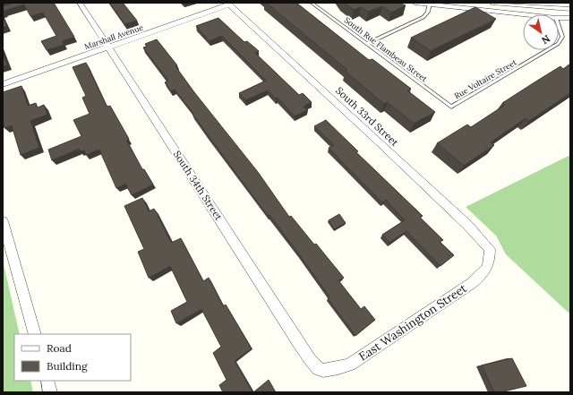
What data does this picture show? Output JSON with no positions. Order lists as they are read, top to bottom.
{
  "streets": {
    "street": [
      "Marshall Avenue",
      "South 33rd Street",
      "South 34th Street",
      "East Washington Street"
    ],
    "lane": ["South Rue Flambeau Street", "Rue Voltaire Street"]
  },
  "crossings": [
    ["Marshall Avenue", "South 33rd Street"],
    ["Marshall Avenue", "South 34th Street"],
    ["South Rue Flambeau Street", "Rue Voltaire Street"],
    ["South 33rd Street", "East Washington Street"],
    ["South 34th Street", "East Washington Street"]
  ],
  "legend": ["Road", "Building"],
  "north": "bottom right"
}
